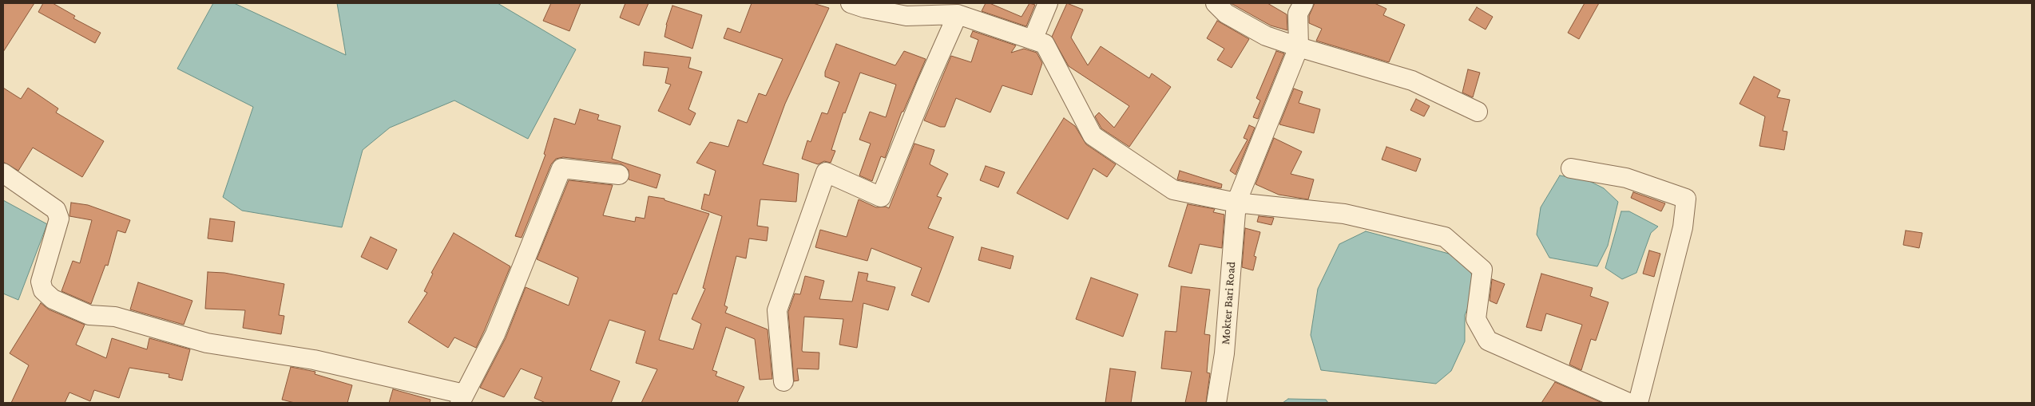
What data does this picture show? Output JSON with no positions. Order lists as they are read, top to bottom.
{
  "streets": {
    "street": ["Mokter Bari Road"]
  }
}
